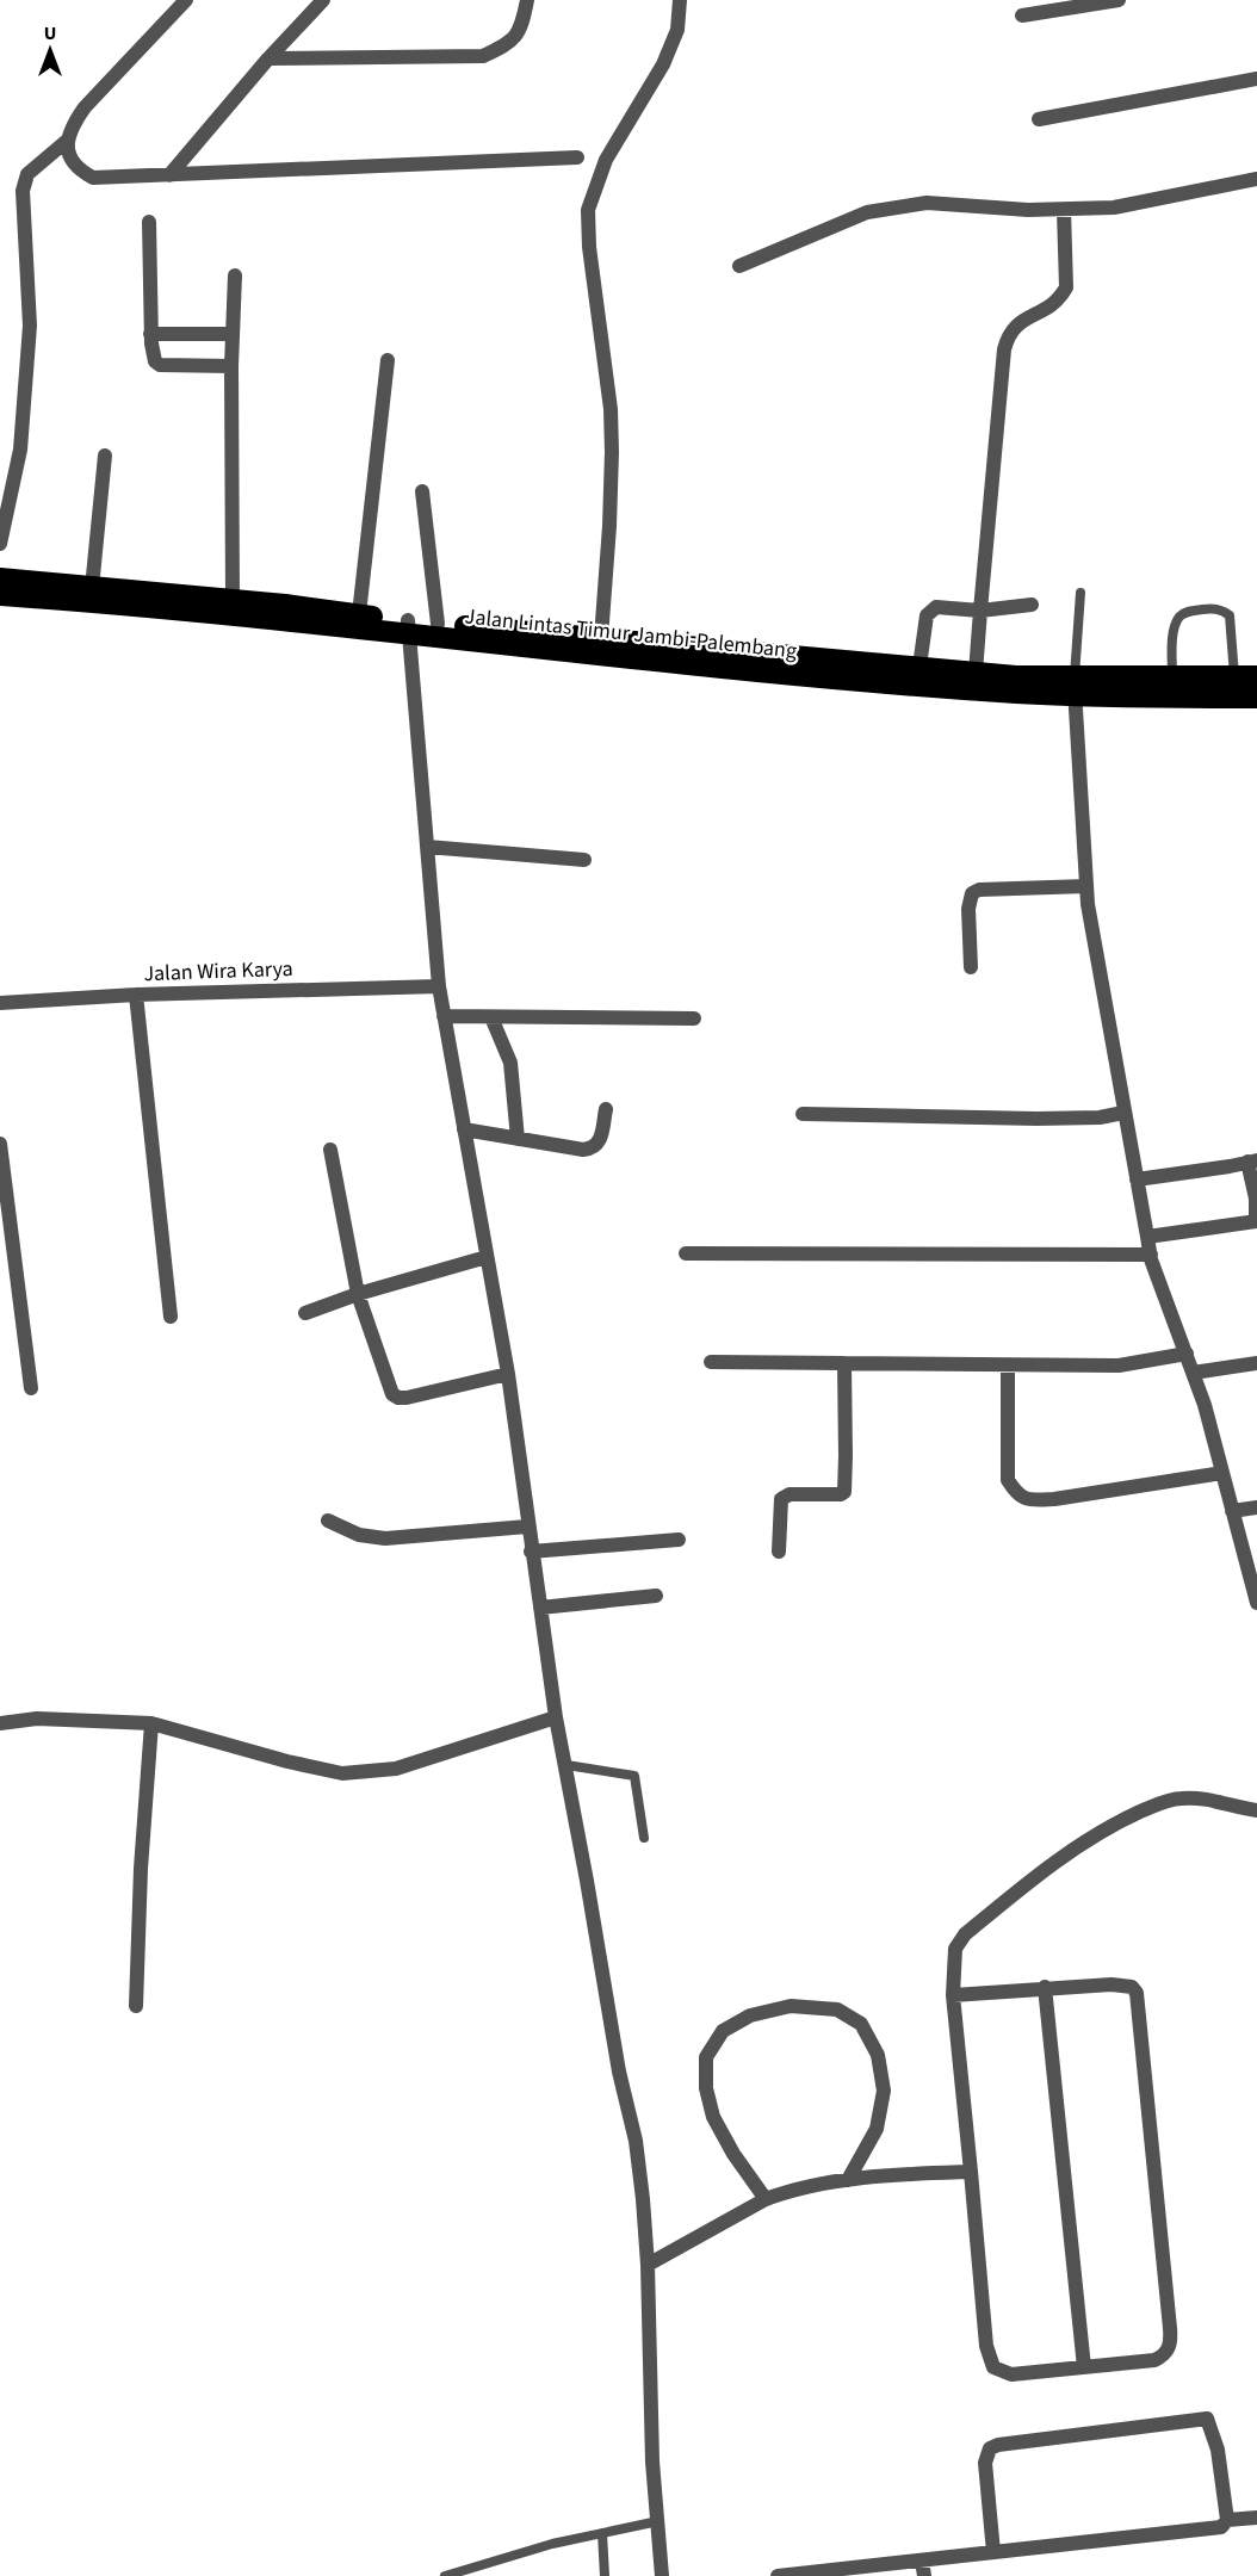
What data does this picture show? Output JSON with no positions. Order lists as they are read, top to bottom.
{
  "streets": {
    "highway": ["Jalan Lintas Timur Jambi-Palembang"],
    "street": ["Jalan Wira Karya"]
  },
  "north": "top"
}
